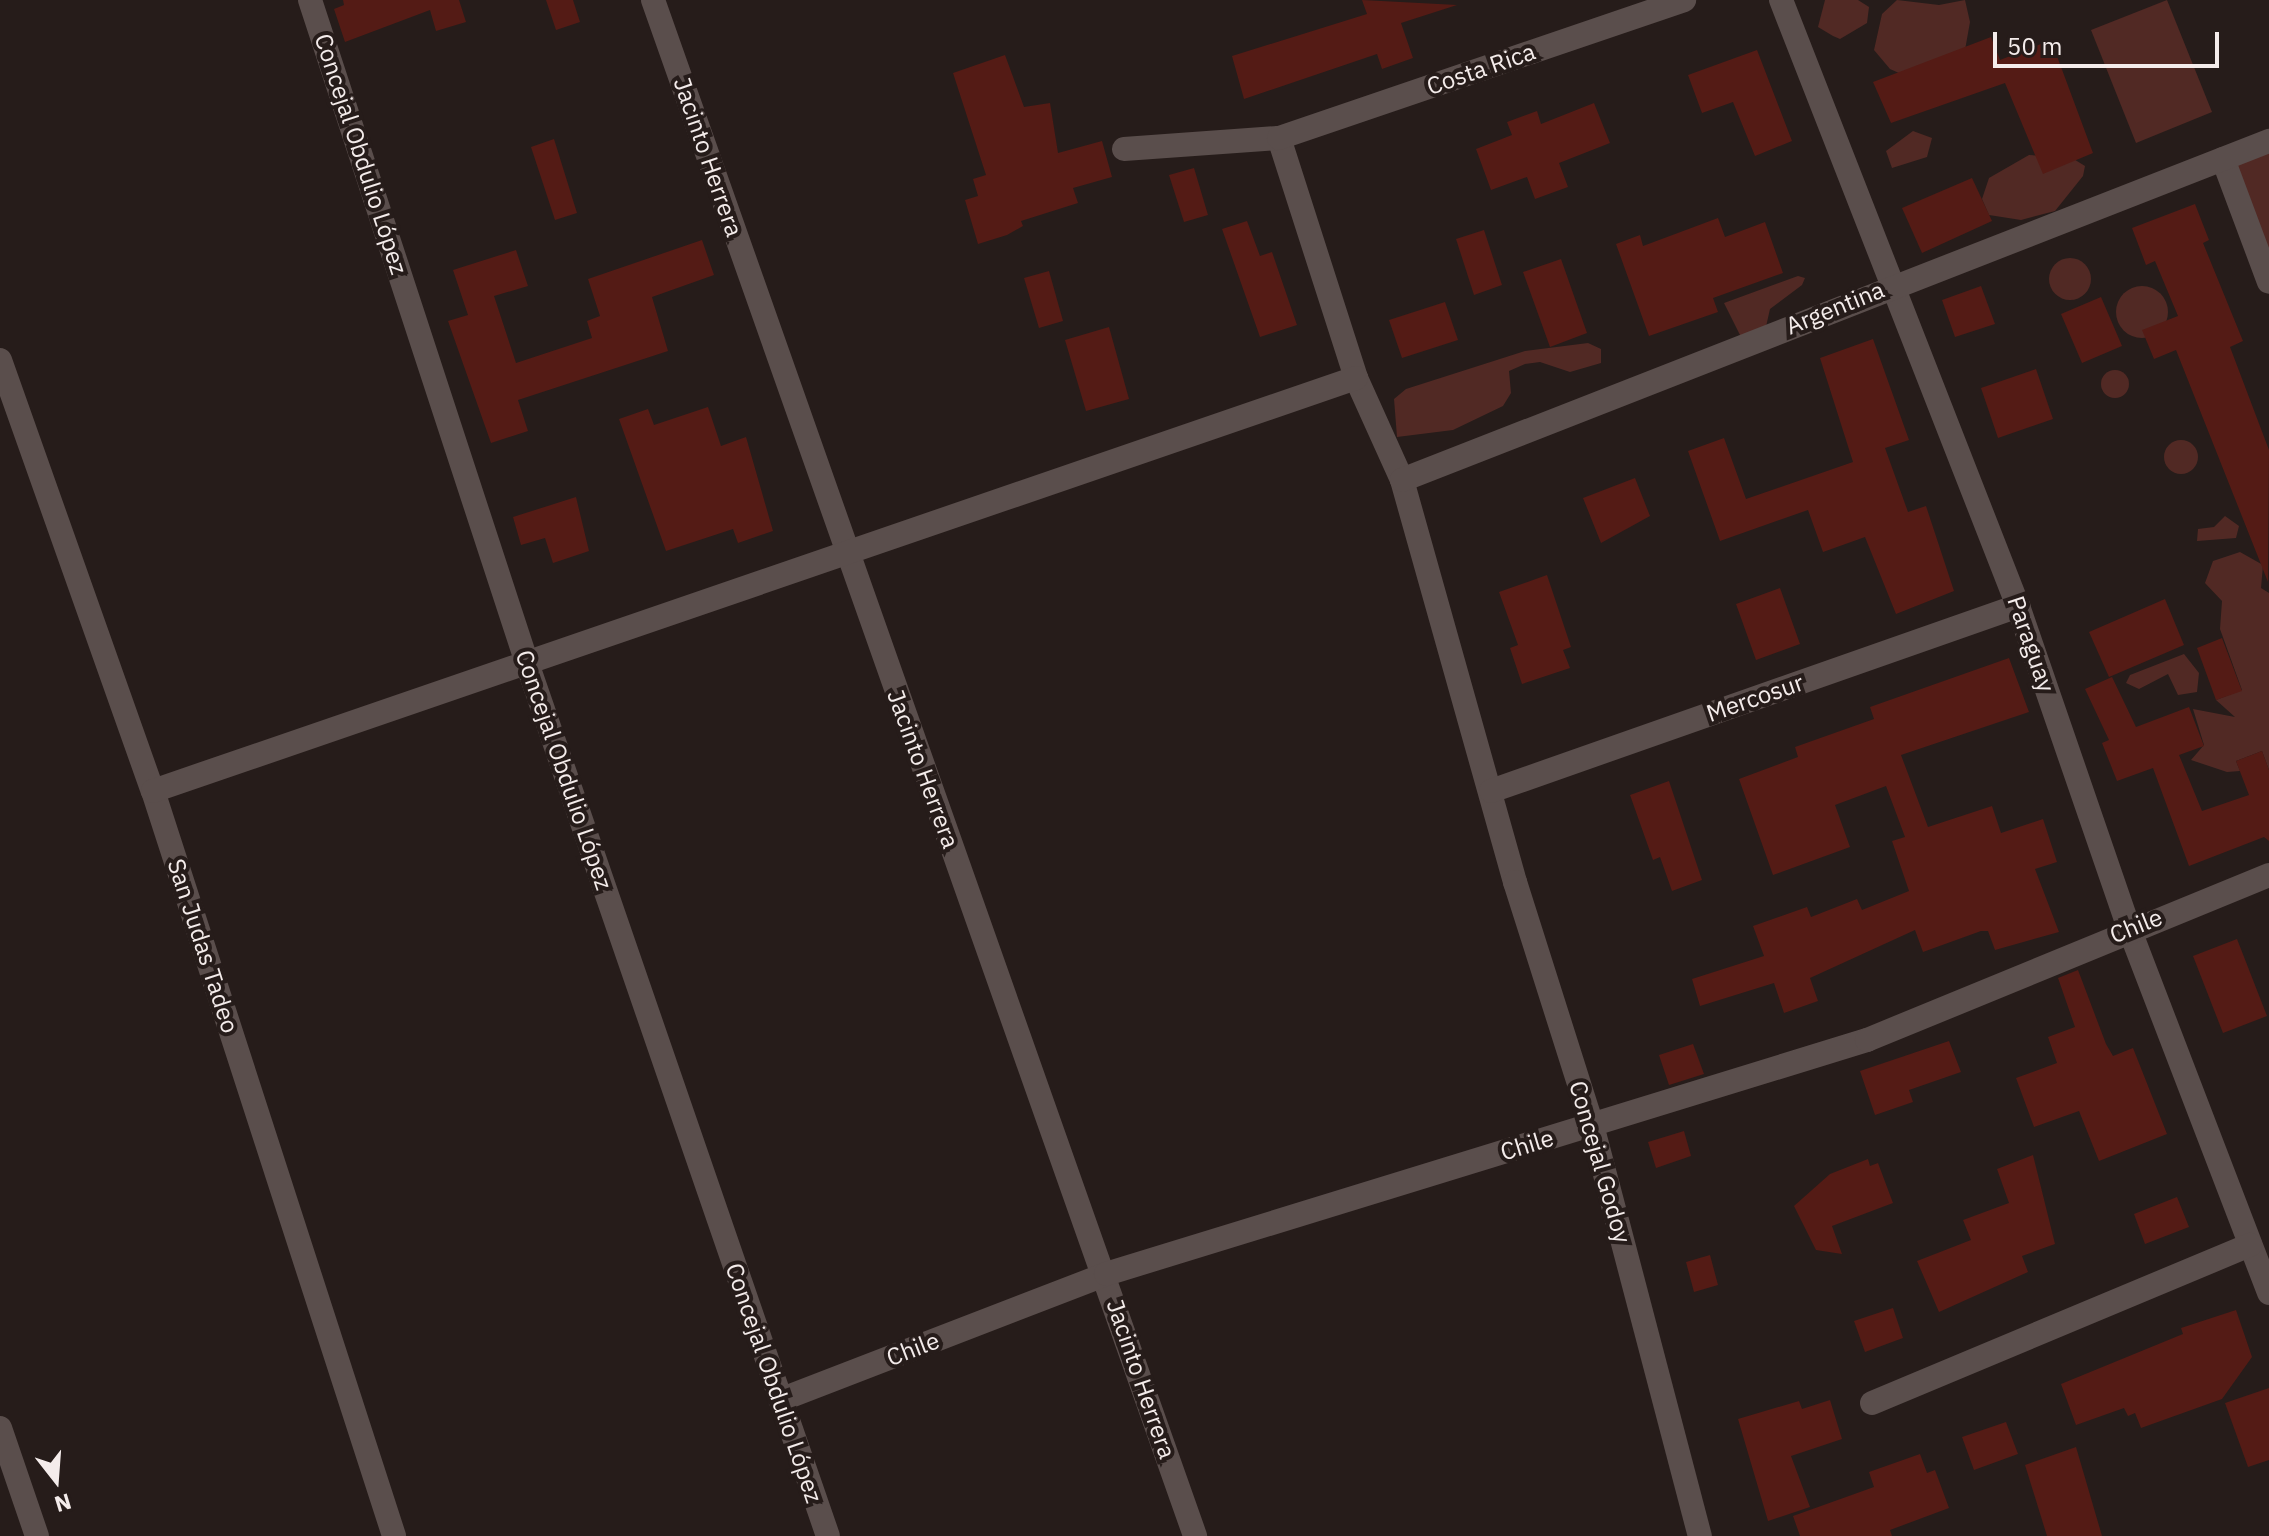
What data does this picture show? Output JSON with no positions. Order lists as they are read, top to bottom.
{
  "streets": {
    "street": [
      "Costa Rica",
      "Concejal Obdulio López",
      "Jacinto Herrera",
      "Argentina",
      "Paraguay",
      "Mercosur",
      "Chile",
      "San Judas Tadeo",
      "Concejal Godoy"
    ]
  },
  "crossings": [
    ["Costa Rica", "Concejal Godoy"],
    ["Concejal Obdulio López", "Chile"],
    ["Jacinto Herrera", "Chile"],
    ["Argentina", "Paraguay"],
    ["Argentina", "Concejal Godoy"],
    ["Paraguay", "Mercosur"],
    ["Paraguay", "Chile"],
    ["Mercosur", "Concejal Godoy"],
    ["Chile", "Concejal Godoy"]
  ],
  "scale_bar": "50 m",
  "north": "bottom"
}
